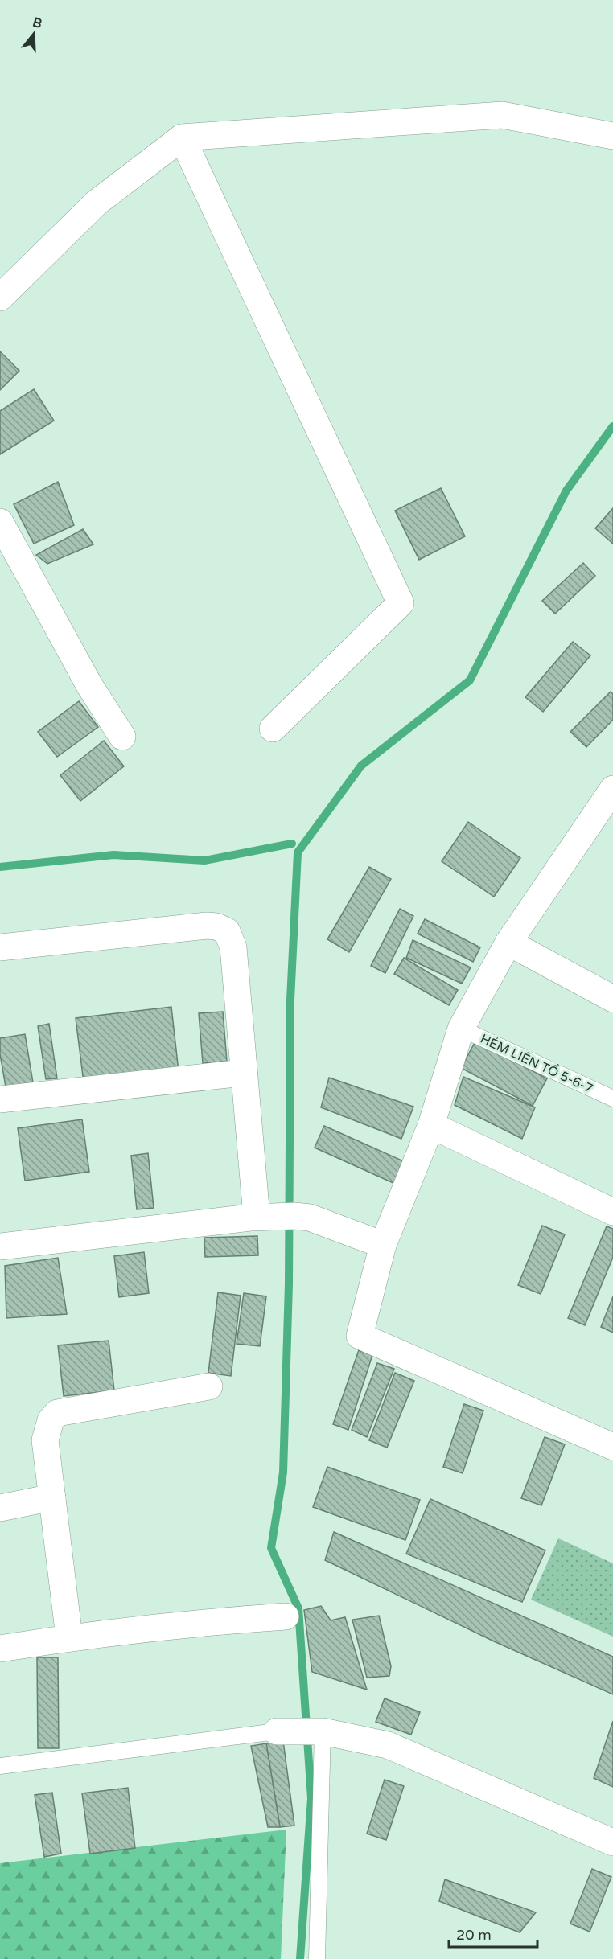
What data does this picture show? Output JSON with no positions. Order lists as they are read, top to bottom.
{
  "streets": {
    "lane": ["HẺM LIÊN TỔ 5-6-7"]
  },
  "scale_bar": "20 m",
  "north": "top"
}
